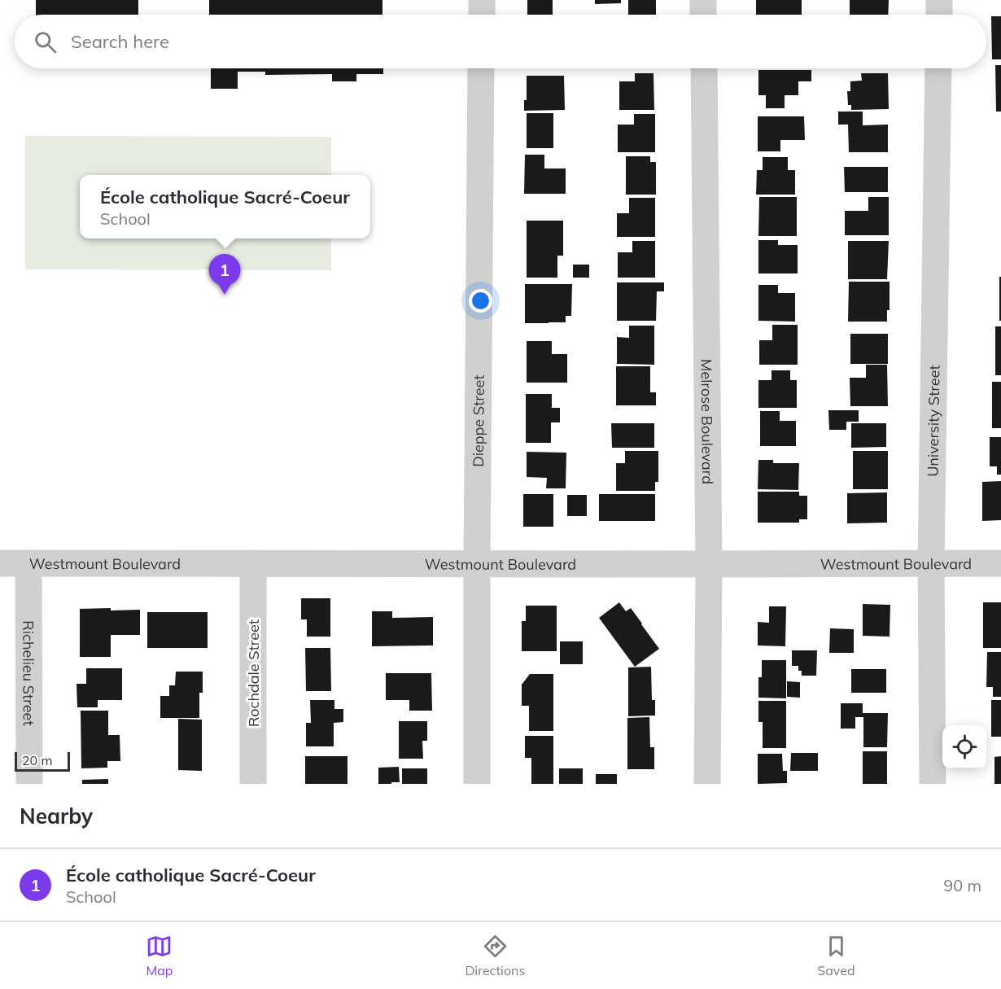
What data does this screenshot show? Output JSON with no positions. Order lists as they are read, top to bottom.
{
  "streets": {
    "street": [
      "Dieppe Street",
      "Melrose Boulevard",
      "University Street",
      "Westmount Boulevard",
      "Richelieu Street",
      "Rochdale Street"
    ]
  },
  "crossings": [
    ["Dieppe Street", "Westmount Boulevard"],
    ["Melrose Boulevard", "Westmount Boulevard"],
    ["University Street", "Westmount Boulevard"],
    ["Westmount Boulevard", "Richelieu Street"],
    ["Westmount Boulevard", "Rochdale Street"]
  ],
  "scale_bar": "20 m",
  "page": {
    "search": "Search here",
    "popup": ["École catholique Sacré-Coeur", "School"],
    "pins": "1",
    "scale": "20 m",
    "heading": "Nearby",
    "list": [
      {
        "mark": "1",
        "name": "École catholique Sacré-Coeur",
        "note": "School",
        "value": "90 m"
      }
    ],
    "nav": ["Map", "Directions", "Saved"]
  }
}
